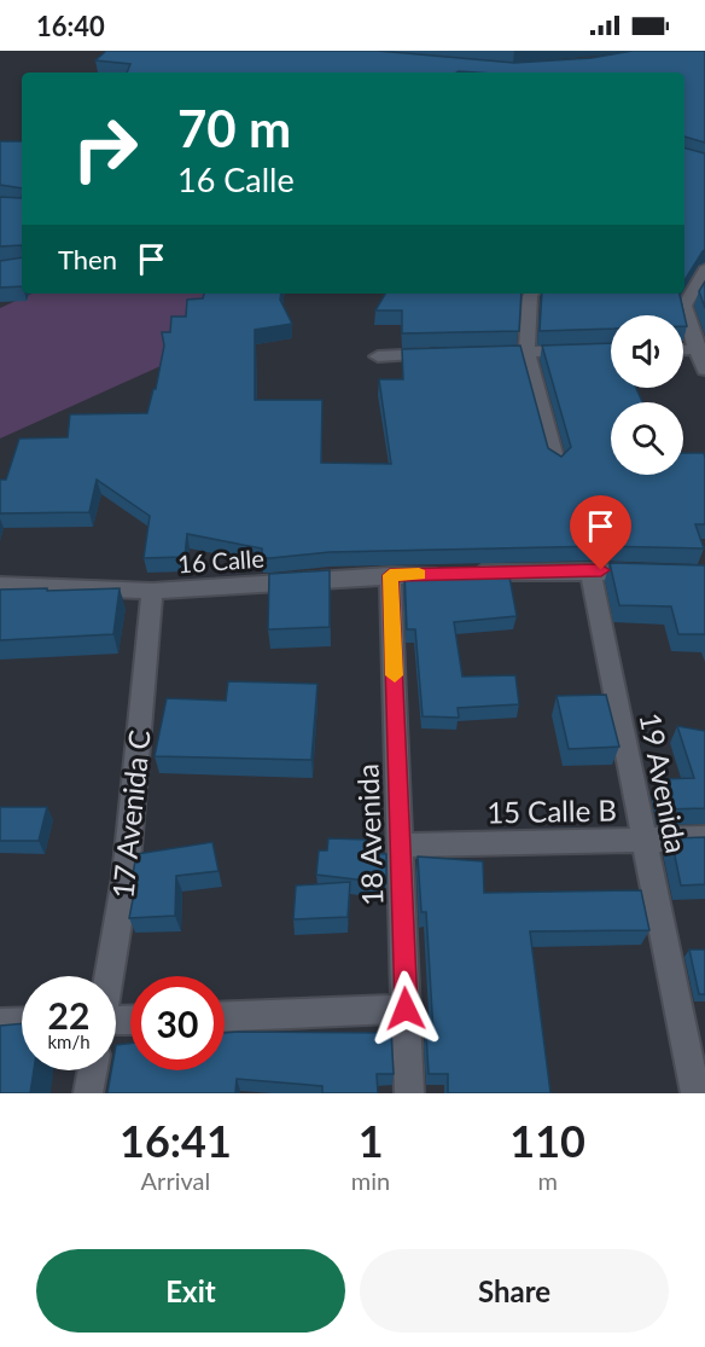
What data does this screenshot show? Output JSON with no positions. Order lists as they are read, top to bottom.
{
  "streets": {
    "street": [
      "16 Calle",
      "19 Avenida",
      "15 Calle B",
      "17 Avenida C",
      "18 Avenida"
    ]
  },
  "crossings": [
    ["16 Calle", "19 Avenida"],
    ["16 Calle", "17 Avenida C"],
    ["16 Calle", "18 Avenida"],
    ["19 Avenida", "15 Calle B"],
    ["15 Calle B", "18 Avenida"]
  ],
  "page": {
    "status": "16:40",
    "turn": ["70 m", "16 Calle"],
    "then": "Then",
    "speed": "22 km/h",
    "limit": "30",
    "eta": [
      "16:41",
      "Arrival",
      "1",
      "min",
      "110",
      "m"
    ],
    "buttons": ["Exit", "Share"]
  }
}
